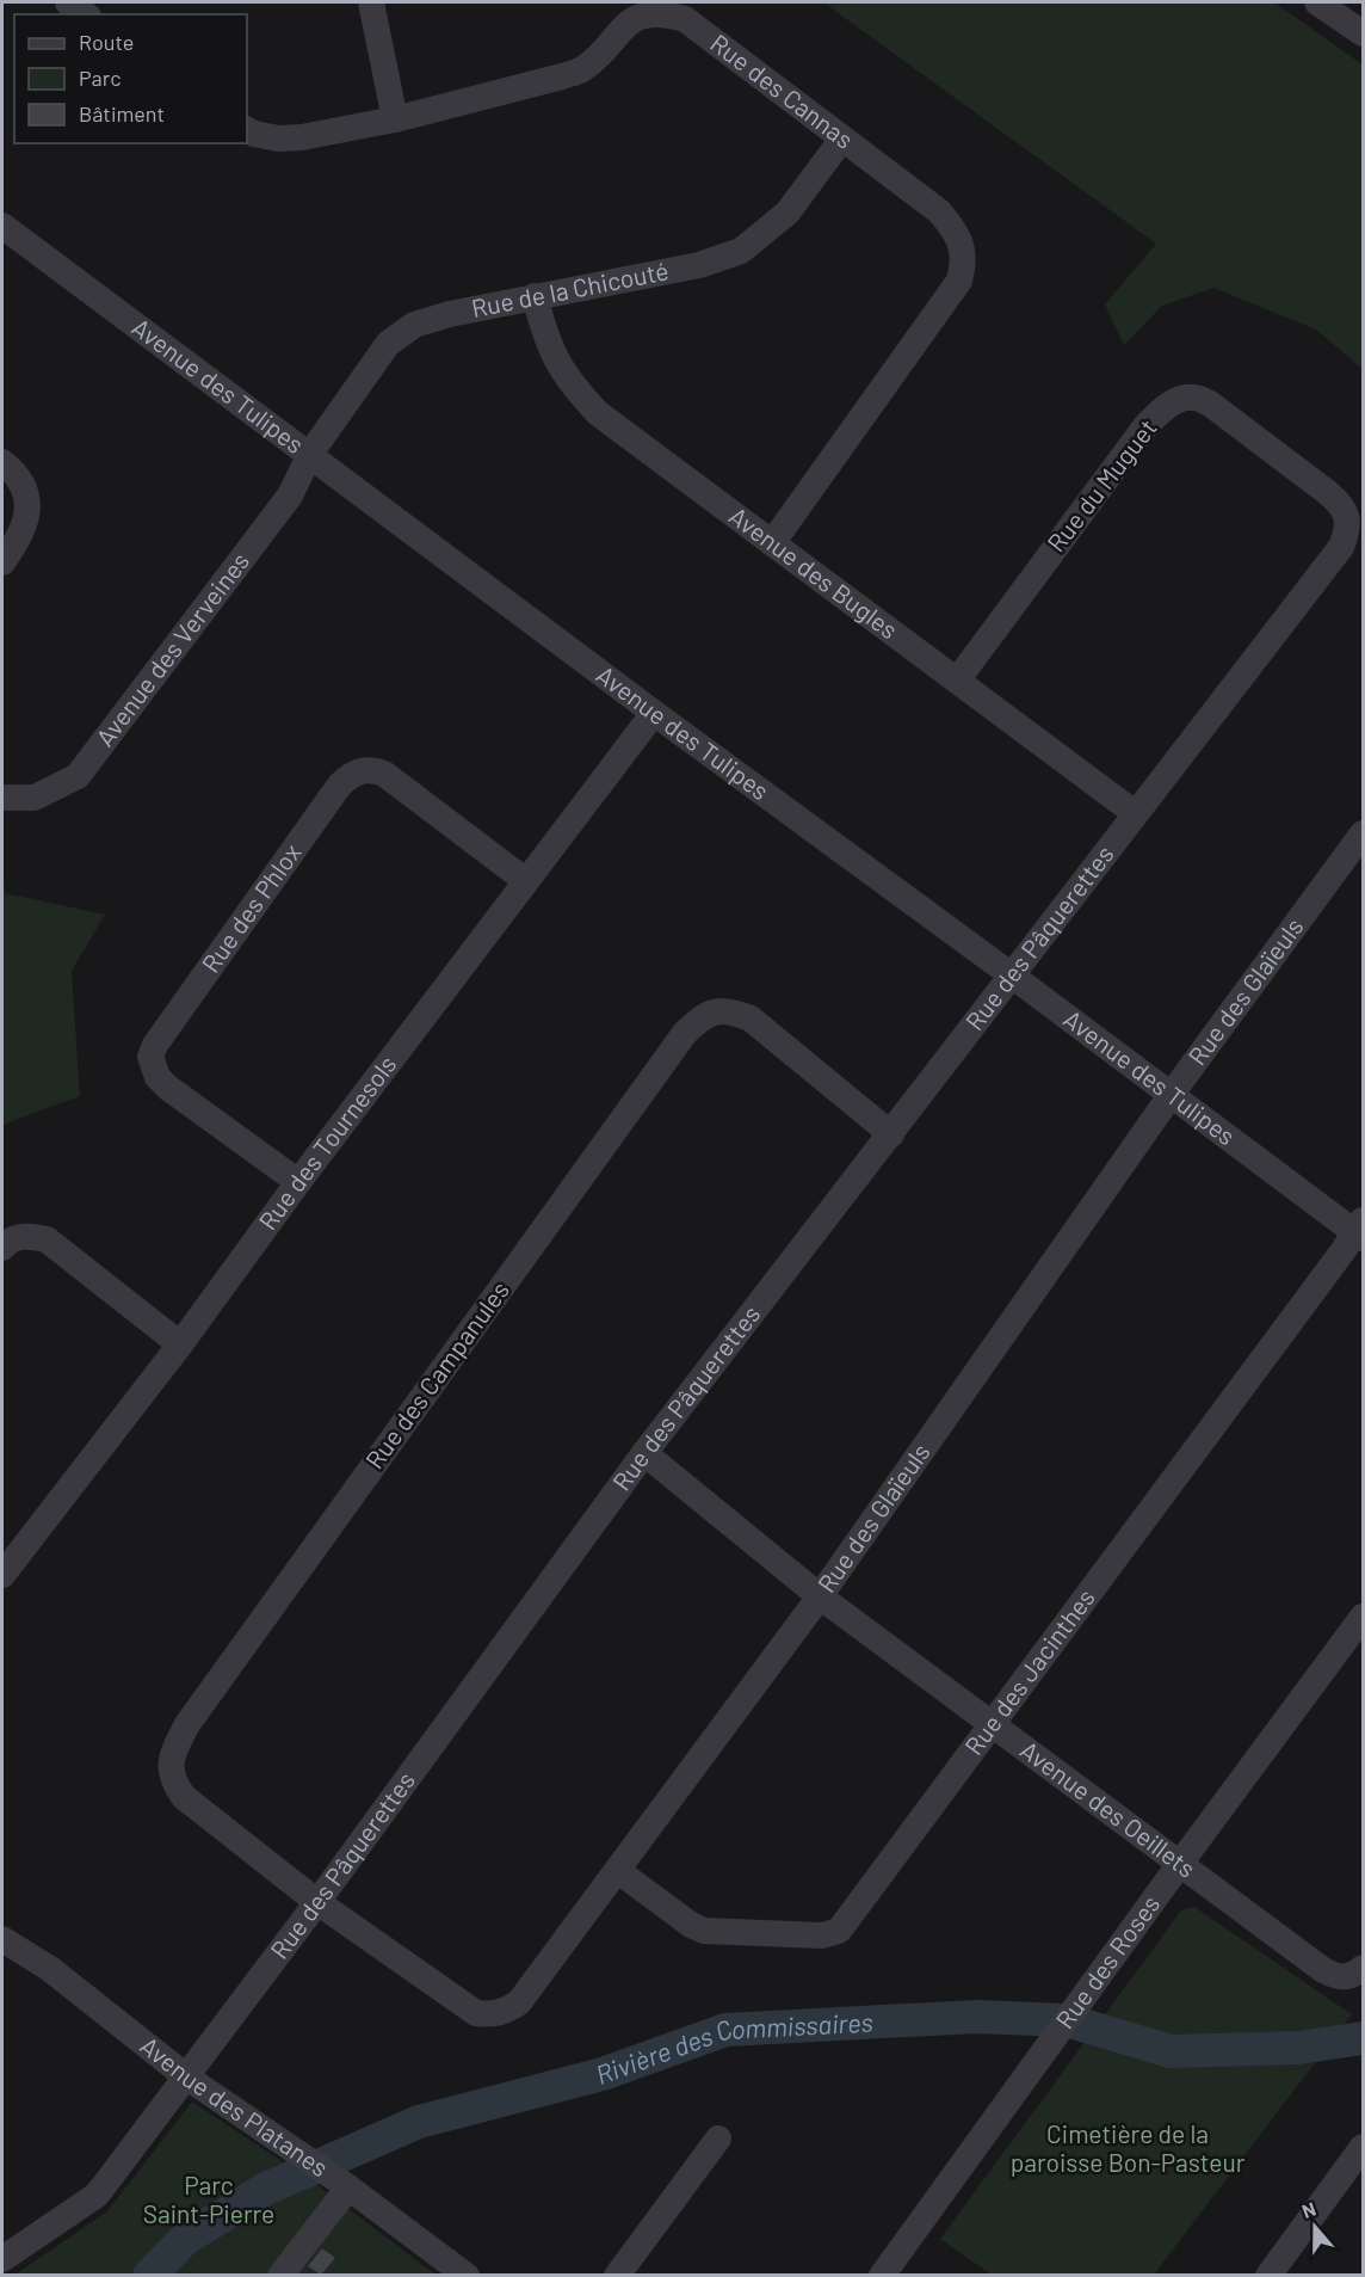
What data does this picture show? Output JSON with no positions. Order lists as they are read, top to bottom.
{
  "streets": {
    "street": [
      "Rue des Cannas",
      "Rue de la Chicouté",
      "Avenue des Tulipes",
      "Rue du Muguet",
      "Avenue des Bugles",
      "Avenue des Verveines",
      "Rue des Phlox",
      "Rue des Pâquerettes",
      "Rue des Glaïeuls",
      "Rue des Tournesols",
      "Rue des Campanules",
      "Rue des Jacinthes",
      "Avenue des Oeillets",
      "Rue des Roses",
      "Avenue des Platanes"
    ]
  },
  "crossings": [
    ["Rue des Cannas", "Rue de la Chicouté"],
    ["Rue des Cannas", "Avenue des Bugles"],
    ["Rue de la Chicouté", "Avenue des Tulipes"],
    ["Rue de la Chicouté", "Avenue des Bugles"],
    ["Rue de la Chicouté", "Avenue des Verveines"],
    ["Avenue des Tulipes", "Avenue des Verveines"],
    ["Avenue des Tulipes", "Rue des Pâquerettes"],
    ["Avenue des Tulipes", "Rue des Glaïeuls"],
    ["Avenue des Tulipes", "Rue des Tournesols"],
    ["Avenue des Tulipes", "Rue des Jacinthes"],
    ["Rue du Muguet", "Avenue des Bugles"],
    ["Rue du Muguet", "Rue des Pâquerettes"],
    ["Avenue des Bugles", "Rue des Pâquerettes"],
    ["Rue des Phlox", "Rue des Tournesols"],
    ["Rue des Pâquerettes", "Rue des Glaïeuls"],
    ["Rue des Pâquerettes", "Rue des Campanules"],
    ["Rue des Pâquerettes", "Avenue des Oeillets"],
    ["Rue des Pâquerettes", "Avenue des Platanes"],
    ["Rue des Glaïeuls", "Rue des Campanules"],
    ["Rue des Glaïeuls", "Rue des Jacinthes"],
    ["Rue des Glaïeuls", "Avenue des Oeillets"],
    ["Rue des Jacinthes", "Avenue des Oeillets"],
    ["Avenue des Oeillets", "Rue des Roses"]
  ],
  "water": ["Rivière des Commissaires"],
  "parks": ["Cimetière de la paroisse Bon-Pasteur", "Parc Saint-Pierre"],
  "legend": ["Route", "Parc", "Bâtiment"],
  "north": "top"
}
